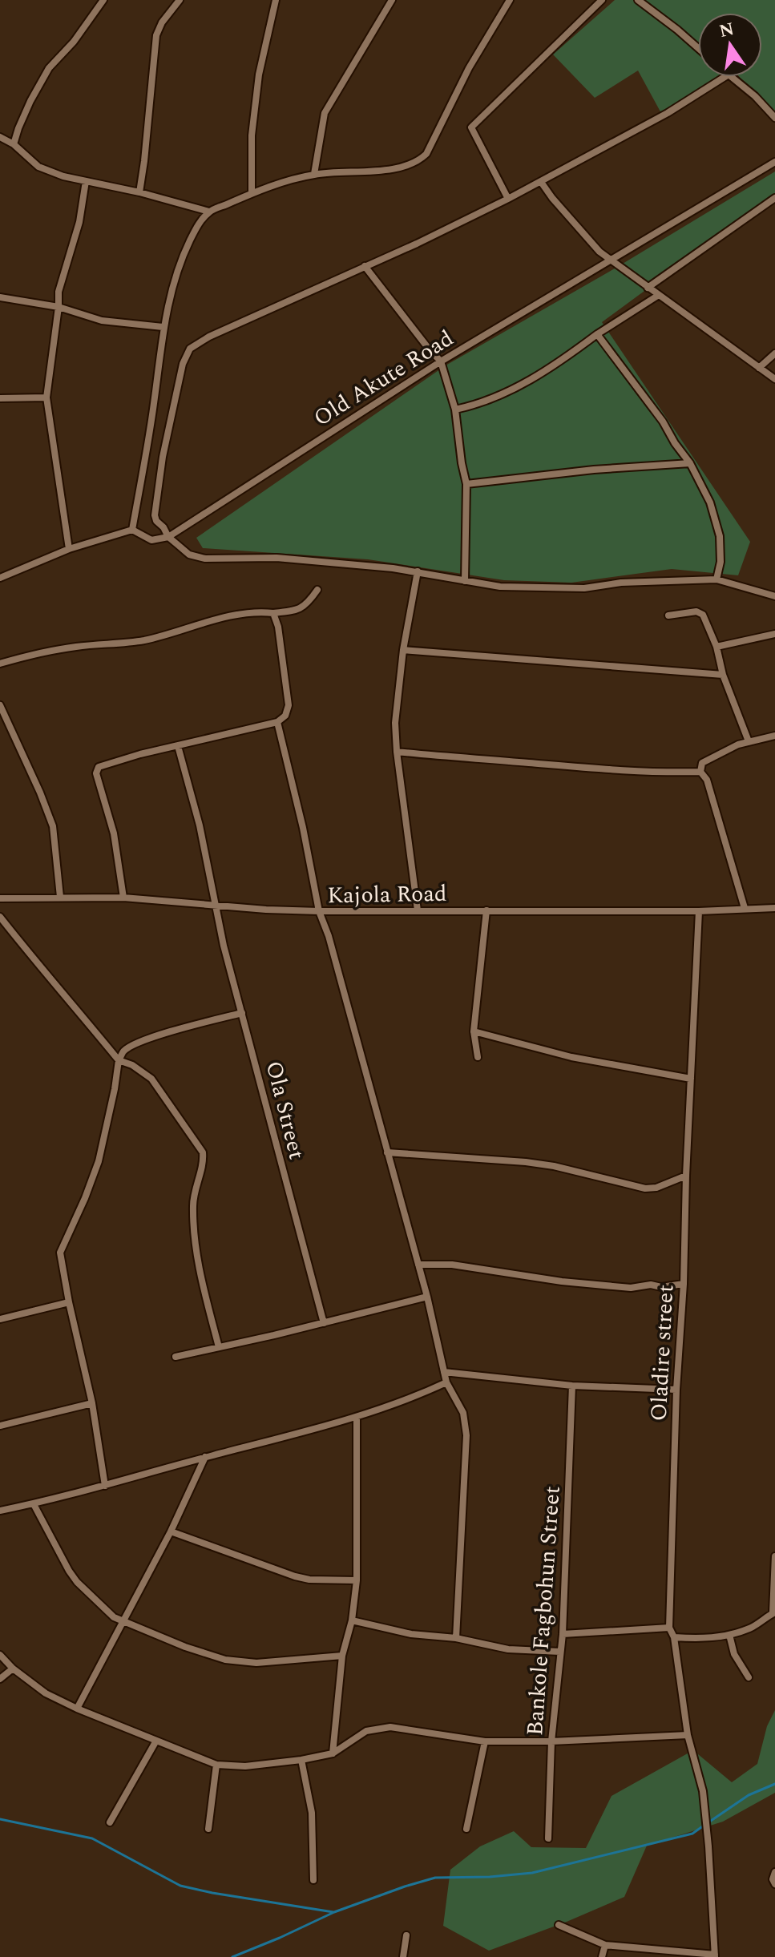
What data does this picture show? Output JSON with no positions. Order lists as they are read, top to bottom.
{
  "streets": {
    "street": [
      "Old Akute Road",
      "Kajola Road",
      "Ola Street",
      "Oladire street",
      "Bankole Fagbohun Street"
    ]
  },
  "crossings": [
    ["Kajola Road", "Ola Street"],
    ["Kajola Road", "Oladire street"]
  ],
  "north": "top"
}
